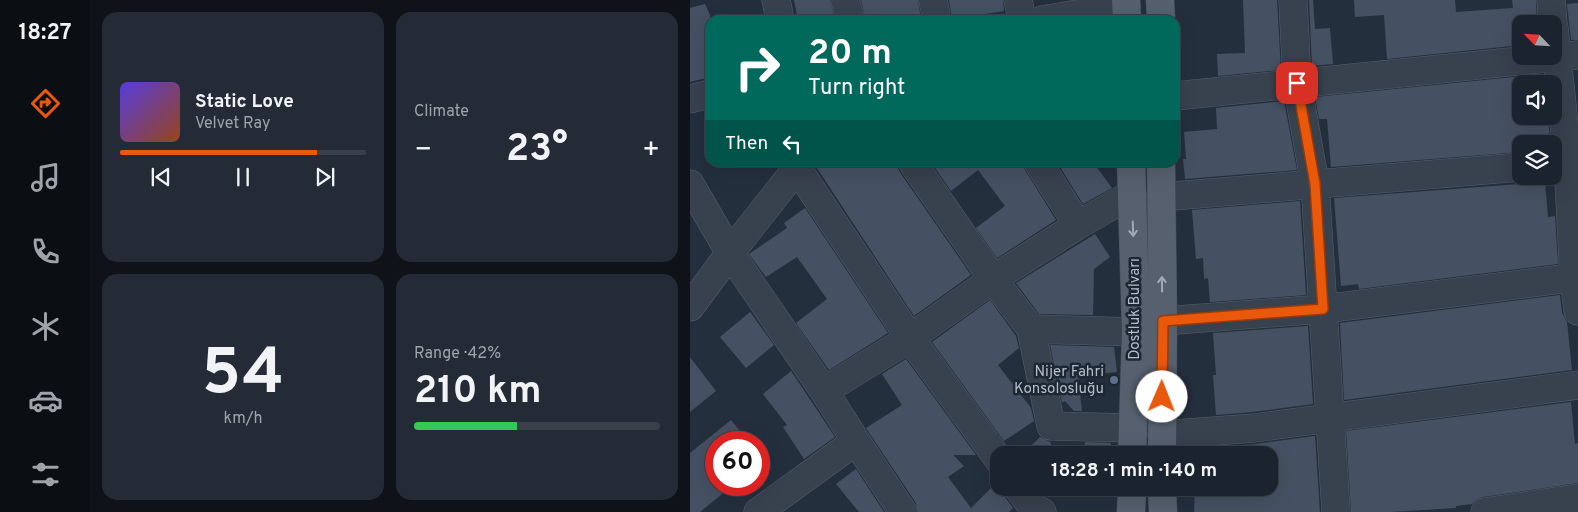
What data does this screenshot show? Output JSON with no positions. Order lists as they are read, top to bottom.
{
  "streets": {
    "main road": ["Dostluk Bulvarı"]
  },
  "places": ["Nijer Fahri Konsolosluğu"],
  "north": "top left",
  "page": {
    "tabs": "18:27",
    "tile": [
      "Climate",
      ["54", "km/h"],
      ["Range · 42%", "210 km"]
    ],
    "turn": ["20 m", "Turn right"],
    "song": ["Static Love", "Velvet Ray"],
    "then": "Then",
    "heat": ["−", "23°", "+"],
    "limit": "60",
    "trip": "18:28 · 1 min · 140 m"
  }
}
